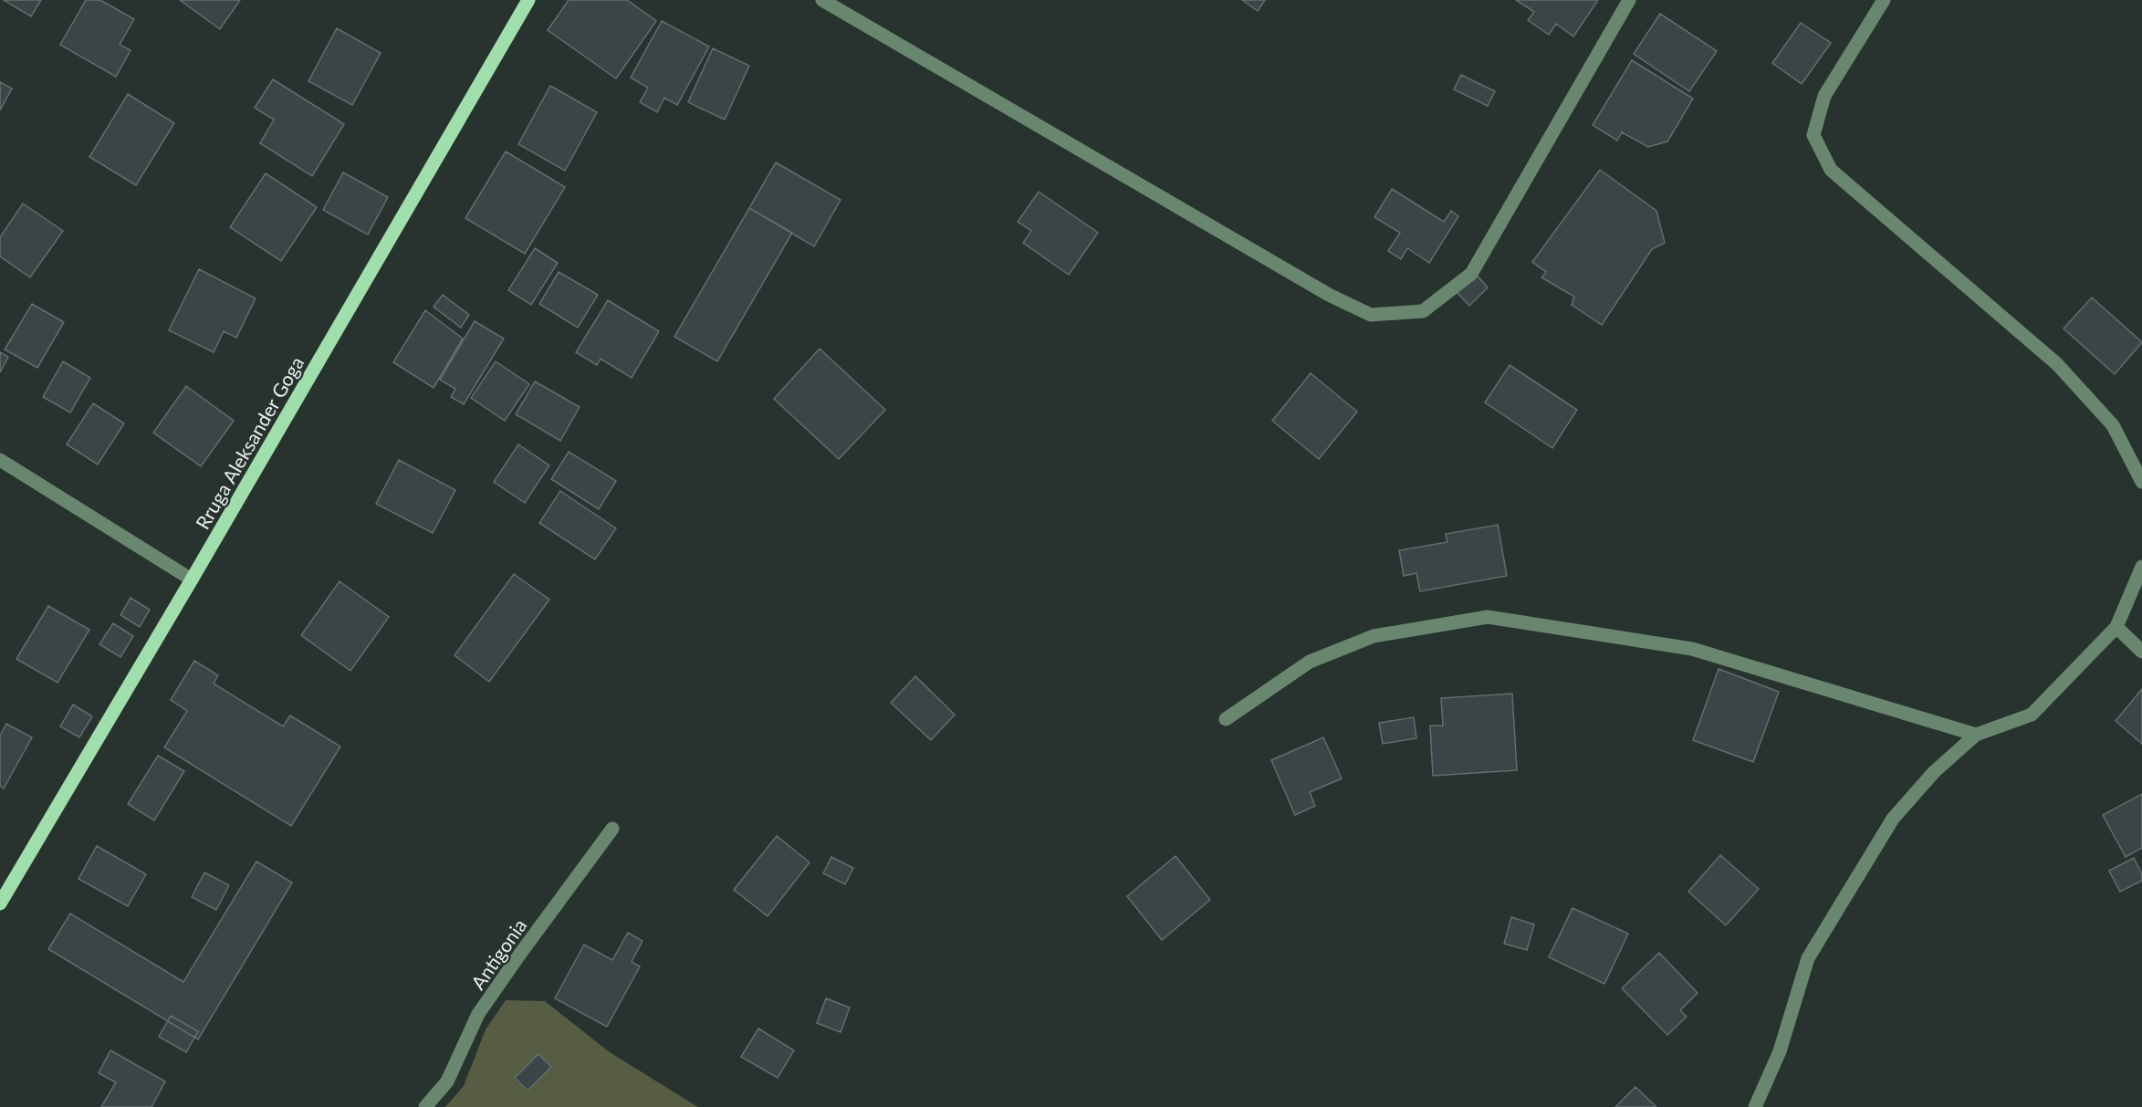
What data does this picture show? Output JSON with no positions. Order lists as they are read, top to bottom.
{
  "streets": {
    "main road": ["Rruga Aleksander Goga"],
    "street": ["Antigonia"]
  }
}
